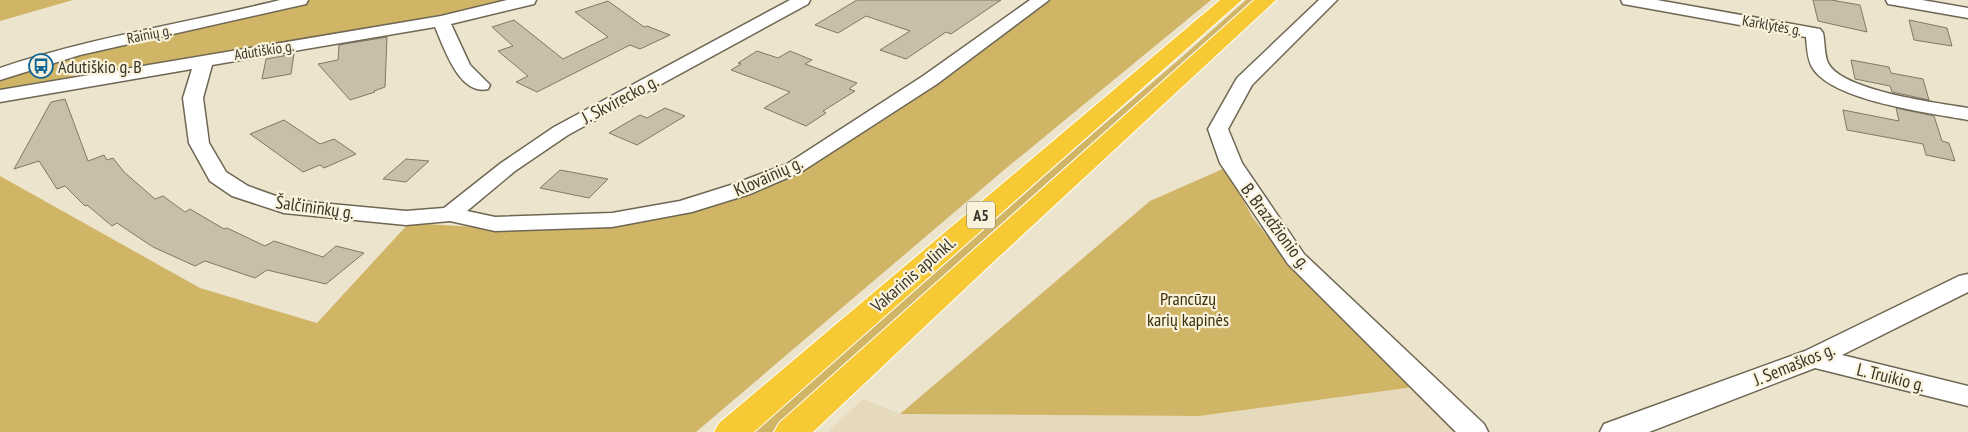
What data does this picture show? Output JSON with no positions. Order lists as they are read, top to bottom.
{
  "streets": {
    "highway": ["A5", "Vakarinis aplinkl."],
    "street": [
      "Karklytės g.",
      "Rainių g.",
      "Adutiškio g.",
      "J. Skvirecko g.",
      "Klovainių g.",
      "Šalčininkų g.",
      "B. Brazdžionio g.",
      "J. Semaškos g.",
      "L. Truikio g."
    ]
  },
  "crossings": [
    ["Adutiškio g.", "Šalčininkų g."],
    ["J. Skvirecko g.", "Klovainių g."],
    ["J. Skvirecko g.", "Šalčininkų g."],
    ["Klovainių g.", "Šalčininkų g."],
    ["J. Semaškos g.", "L. Truikio g."]
  ],
  "parks": ["Prancūzų karių kapinės"],
  "places": {
    "bus stop": ["Adutiškio g. B"]
  }
}
